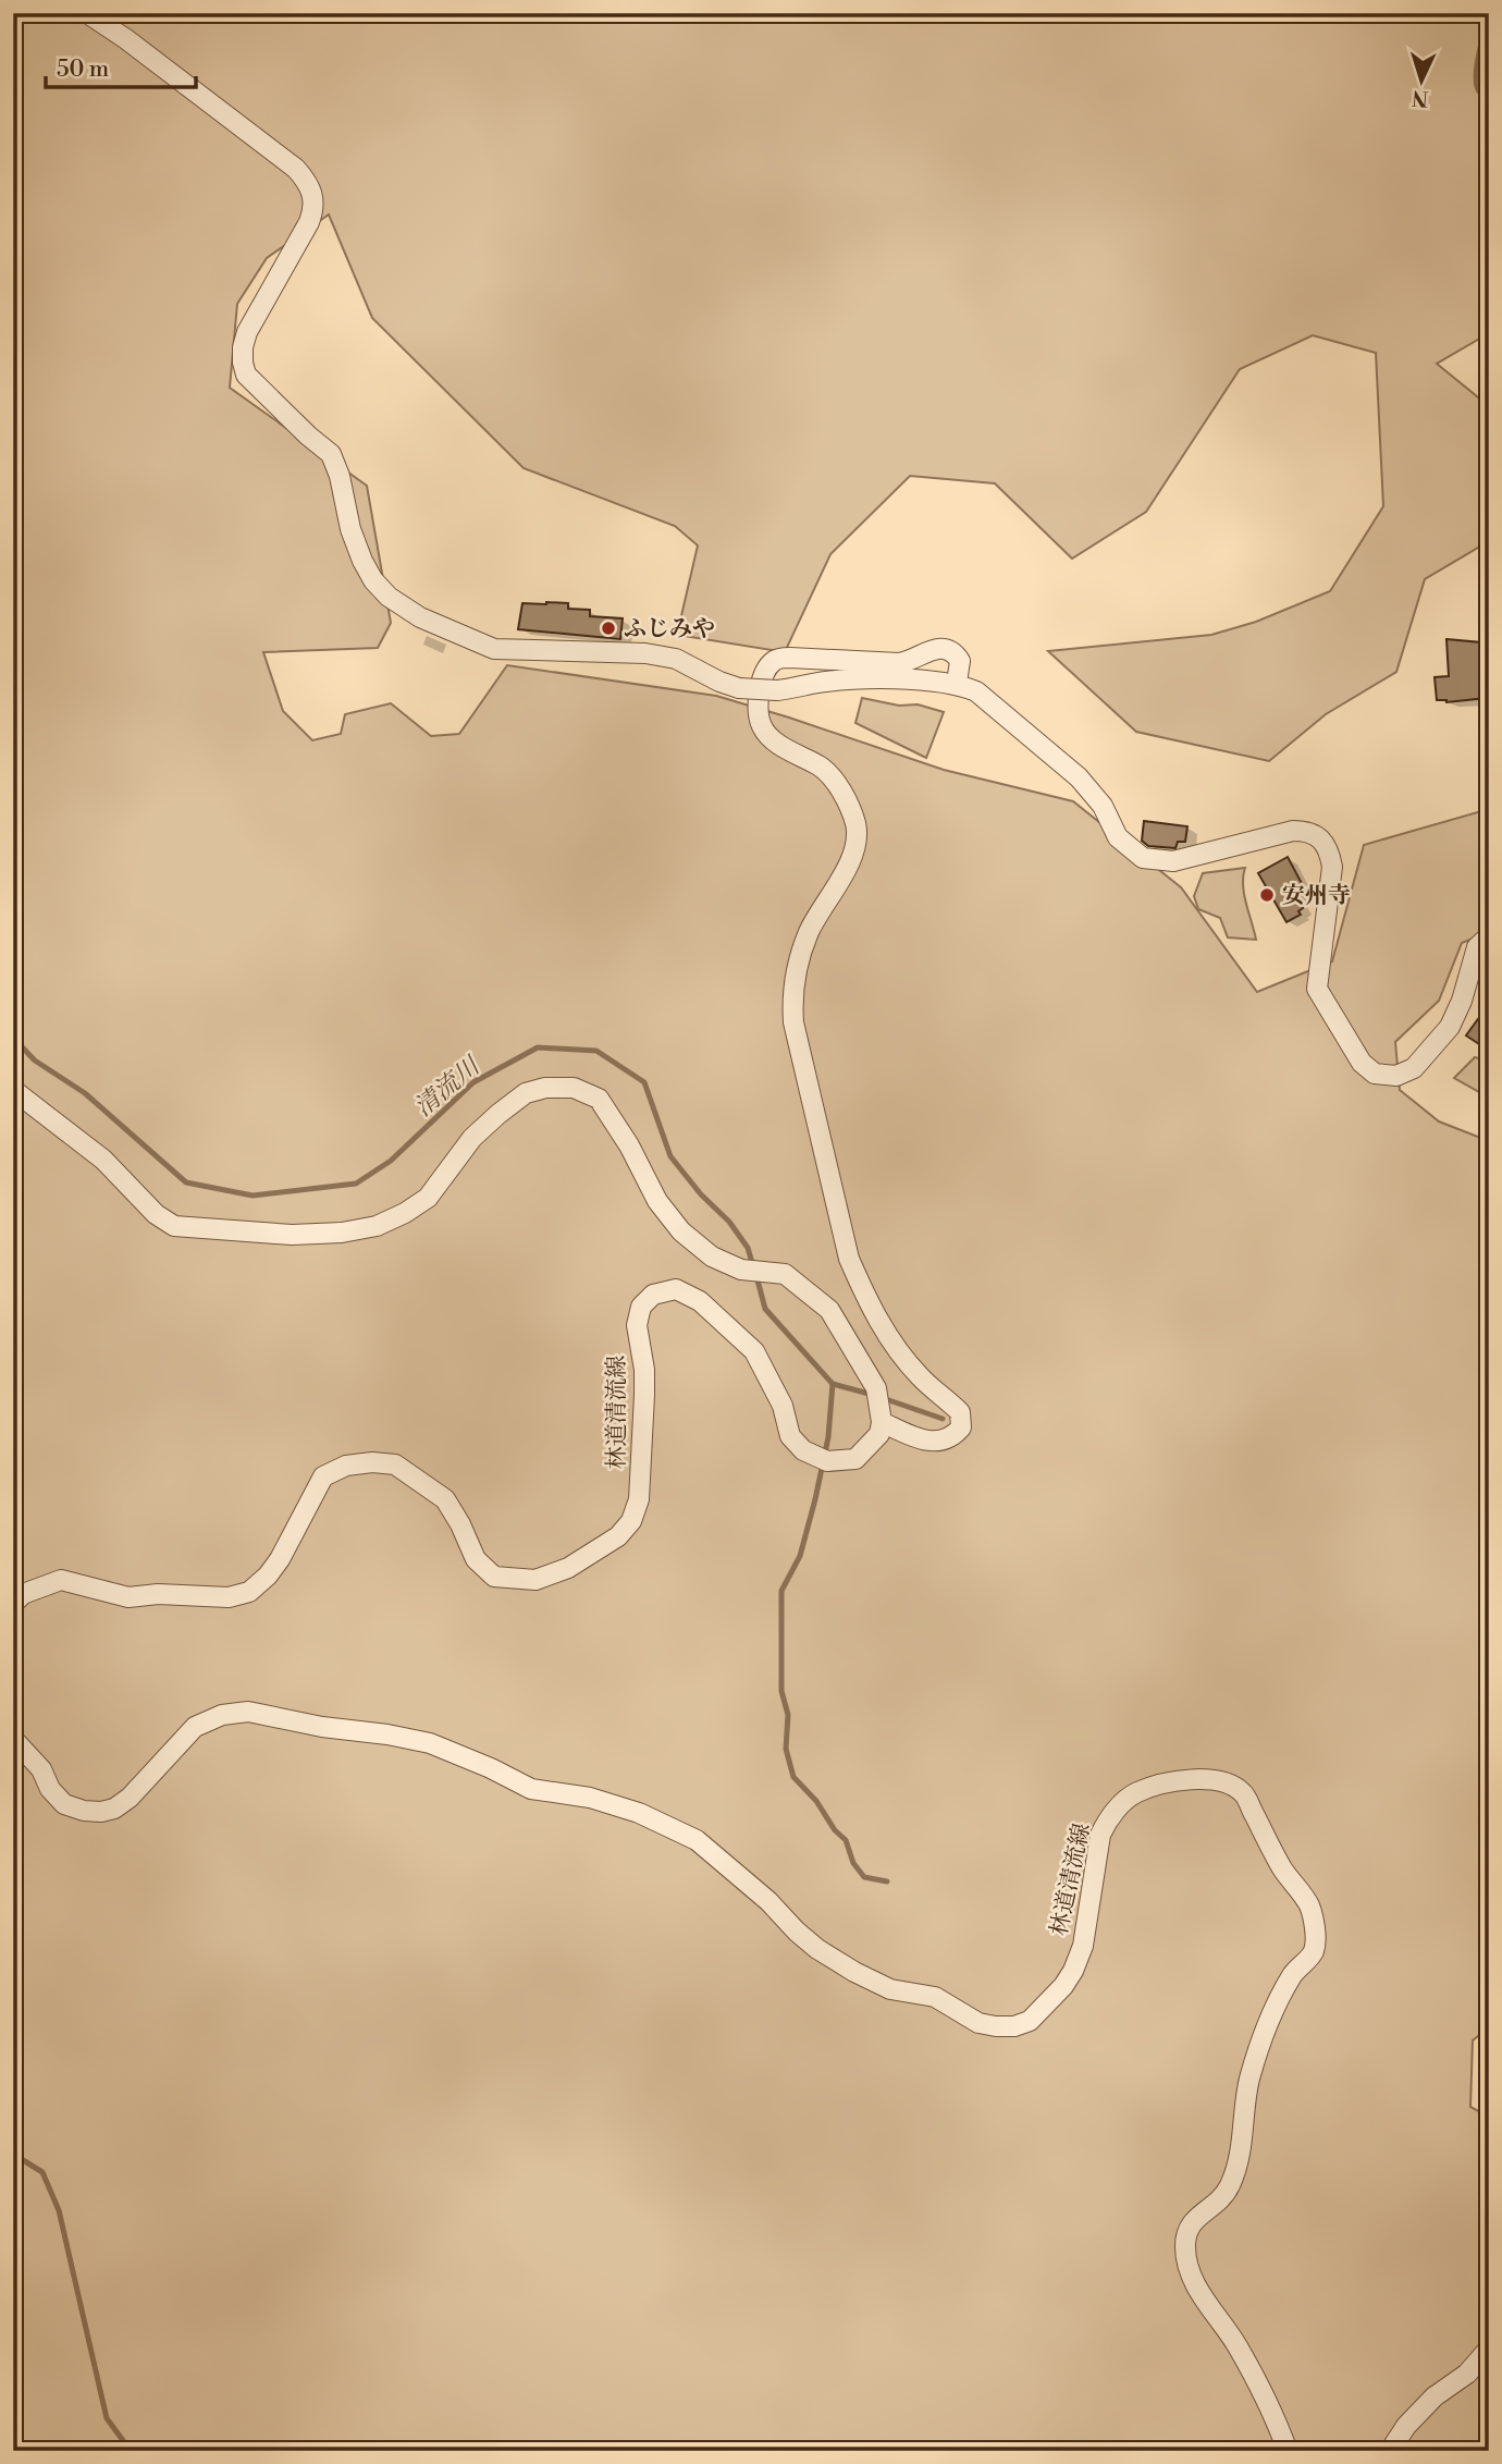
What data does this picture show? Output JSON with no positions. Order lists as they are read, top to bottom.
{
  "streets": {
    "street": ["林道清流線"]
  },
  "water": ["清流川"],
  "places": ["ふじみや", "安州寺"],
  "scale_bar": "50 m",
  "north": "bottom"
}
